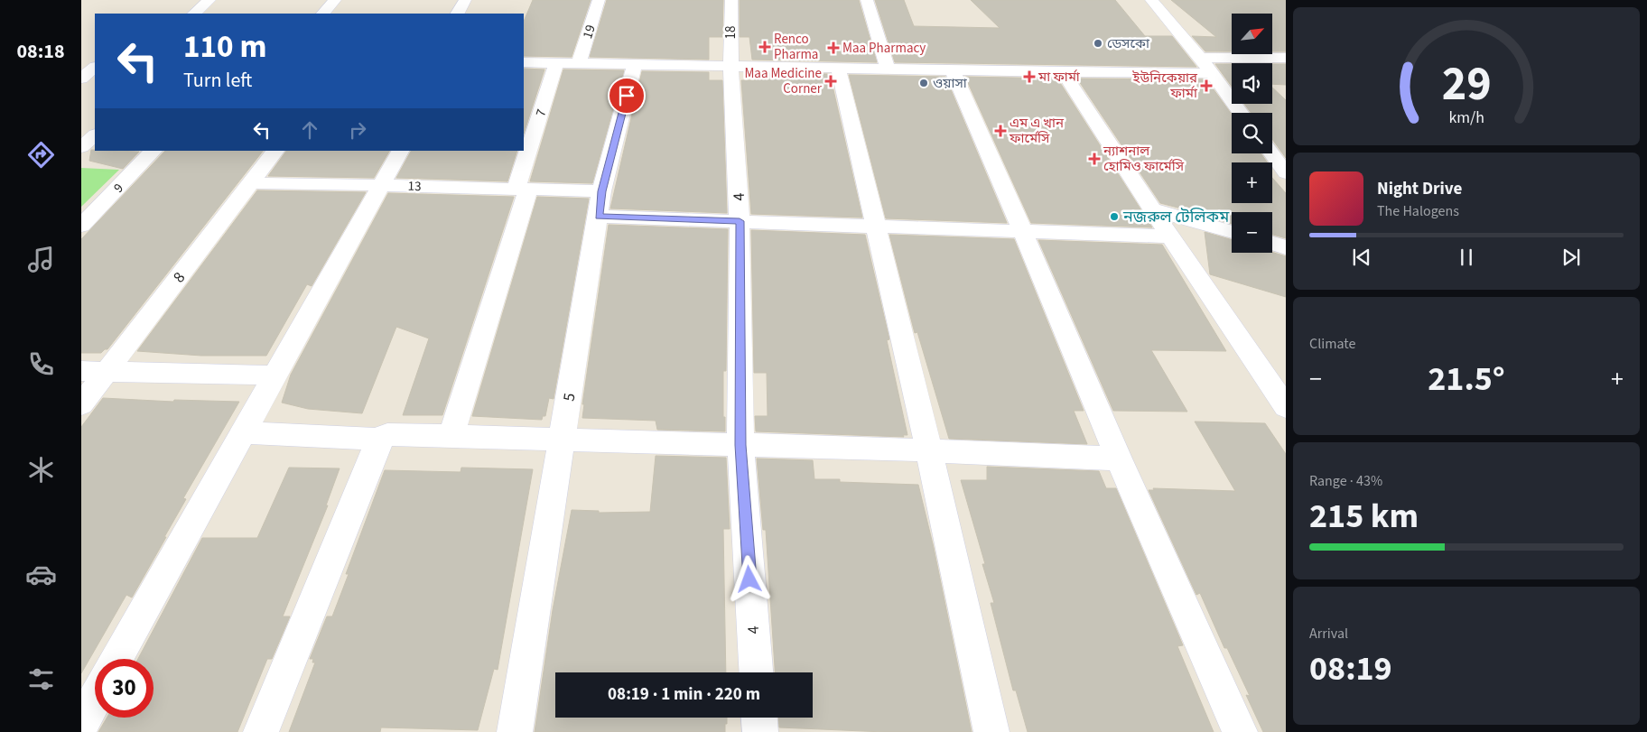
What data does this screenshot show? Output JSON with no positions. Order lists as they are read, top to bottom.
{
  "streets": {
    "street": [
      "19",
      "18",
      "7",
      "13",
      "9",
      "4",
      "8",
      "5"
    ]
  },
  "crossings": [
    ["18", "4"],
    ["7", "13"],
    ["13", "4"],
    ["13", "8"],
    ["13", "5"]
  ],
  "places": {
    "other": ["ডেসকো", "ওয়াসা", "নজরুল টেলিকম"],
    "health": [
      "Renco Pharma",
      "Maa Pharmacy",
      "মা ফার্মা",
      "Maa Medicine Corner",
      "ইউনিকেয়ার ফার্মা",
      "এম এ খান ফার্মেসি",
      "ন্যাশনাল হোমিও ফার্মেসি"
    ]
  },
  "north": "top right",
  "page": {
    "tabs": "08:18",
    "map_buttons": ["+", "−"],
    "turn": ["110 m", "Turn left"],
    "song": ["Night Drive", "The Halogens"],
    "tile": [
      "Climate",
      ["Range · 43%", "215 km"],
      ["Arrival", "08:19"]
    ],
    "heat": ["−", "21.5°", "+"],
    "limit": "30",
    "trip": "08:19 · 1 min · 220 m",
    "gauge": ["29", "km/h"]
  }
}
